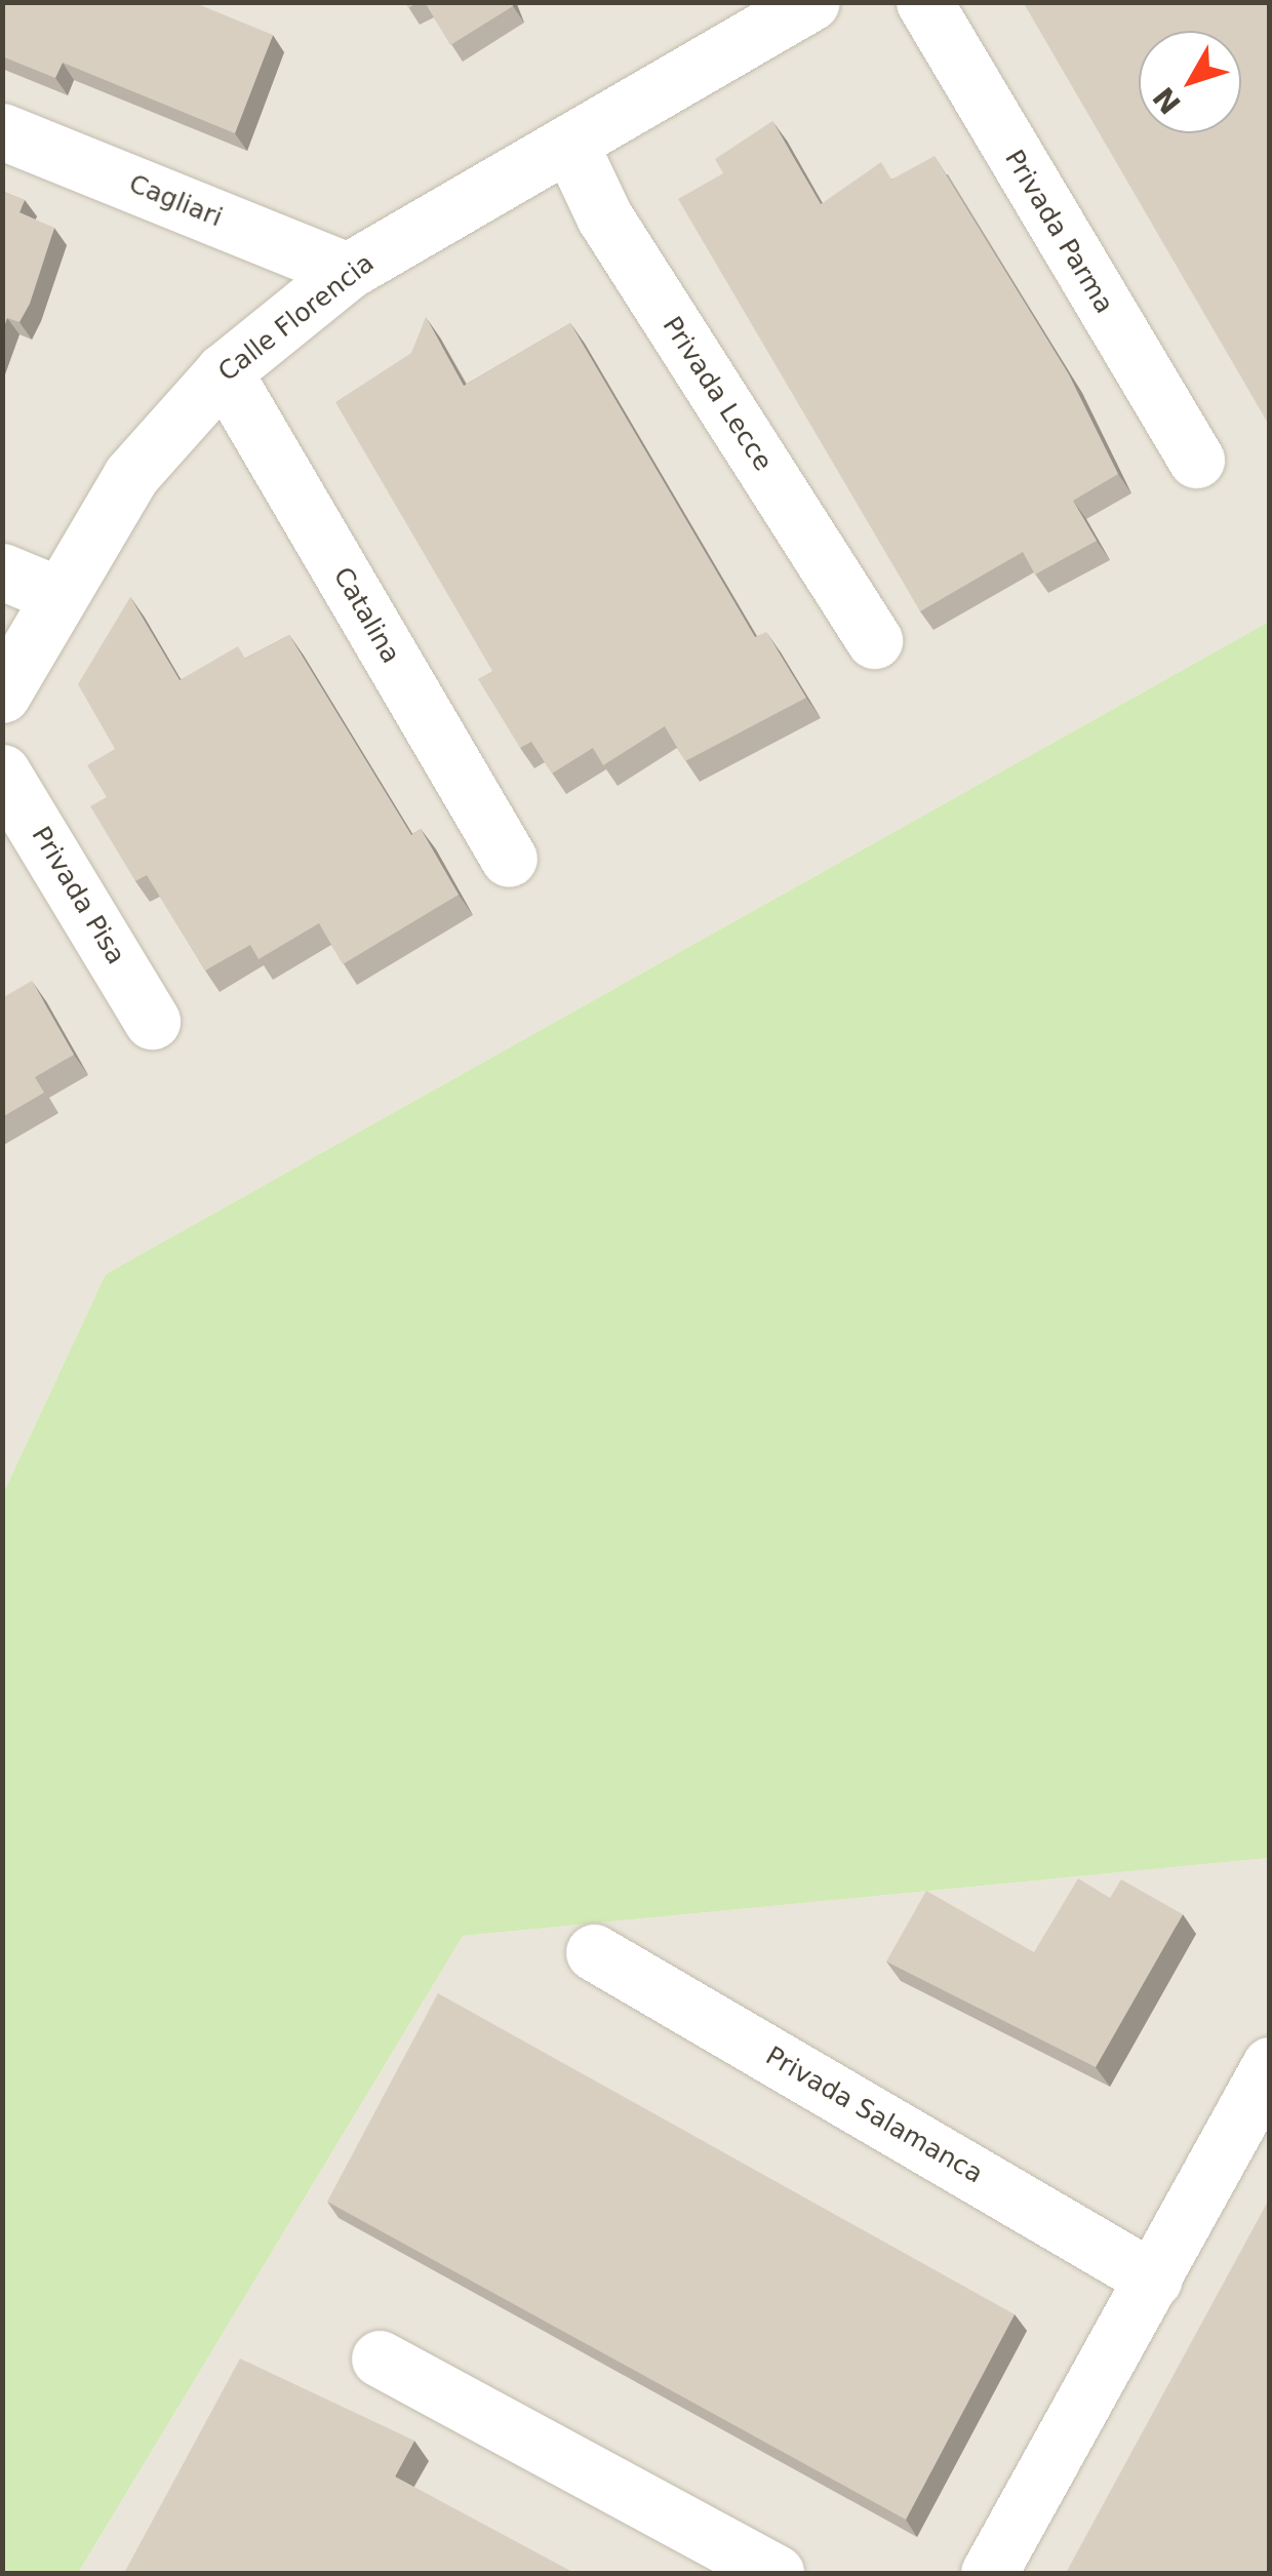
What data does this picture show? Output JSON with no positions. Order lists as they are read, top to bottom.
{
  "streets": {
    "street": [
      "Cagliari",
      "Privada Parma",
      "Calle Florencia",
      "Privada Lecce",
      "Catalina",
      "Privada Pisa",
      "Privada Salamanca"
    ]
  },
  "crossings": [
    ["Cagliari", "Calle Florencia"],
    ["Calle Florencia", "Privada Lecce"],
    ["Calle Florencia", "Catalina"]
  ],
  "north": "bottom left"
}
